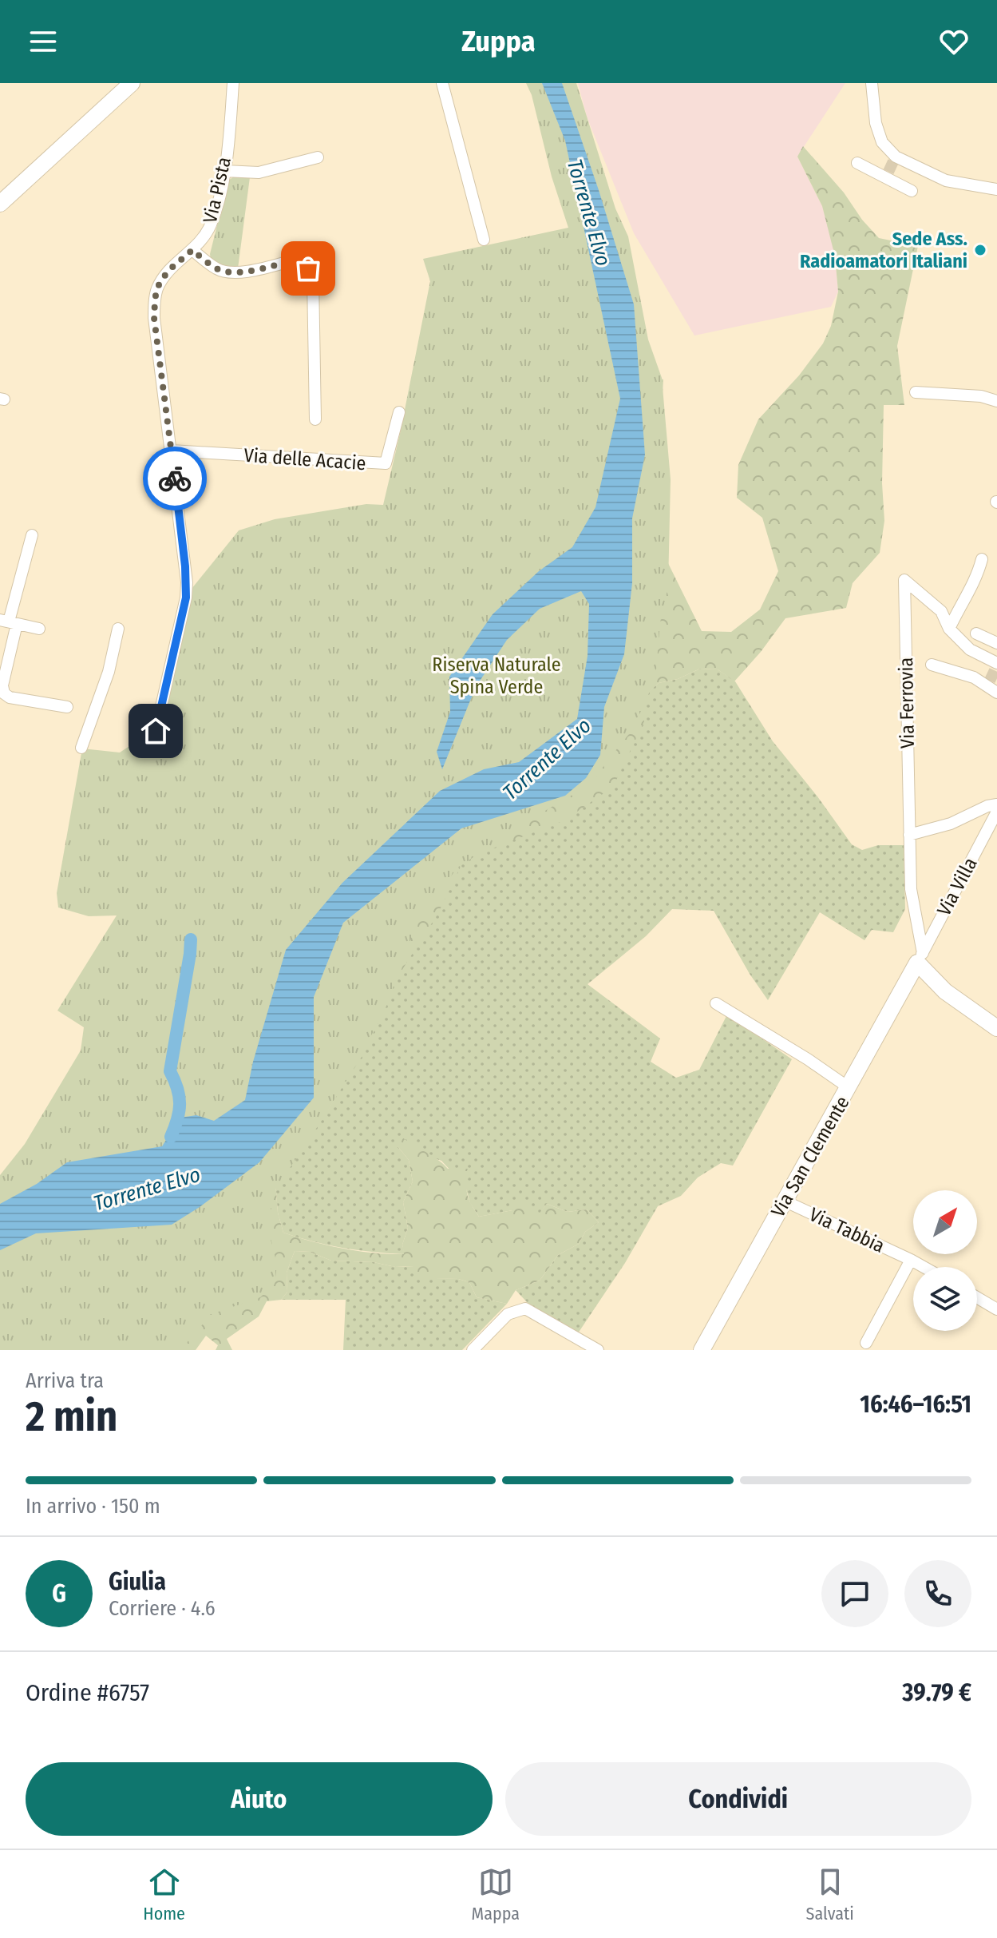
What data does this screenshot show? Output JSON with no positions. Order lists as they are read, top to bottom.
{
  "streets": {
    "street": [
      "Via Pista",
      "Via delle Acacie",
      "Via Ferrovia",
      "Via Villa",
      "Via San Clemente",
      "Via Tabbia"
    ]
  },
  "crossings": [
    ["Via Pista", "Via delle Acacie"],
    ["Via Ferrovia", "Via Villa"],
    ["Via Ferrovia", "Via San Clemente"],
    ["Via Villa", "Via San Clemente"],
    ["Via San Clemente", "Via Tabbia"]
  ],
  "water": ["Torrente Elvo"],
  "parks": ["Riserva Naturale Spina Verde"],
  "places": ["Sede Ass. Radioamatori Italiani"],
  "north": "top right",
  "page": {
    "header": "Zuppa",
    "heading": ["2 min", "Arriva tra", "16:46–16:51"],
    "panel": [
      "Giulia",
      "Corriere · 4.6",
      "Ordine #6757",
      "39.79 €"
    ],
    "bar": "In arrivo · 150 m",
    "round": "G",
    "buttons": ["Aiuto", "Condividi"],
    "tabs": ["Home", "Mappa", "Salvati"]
  }
}
